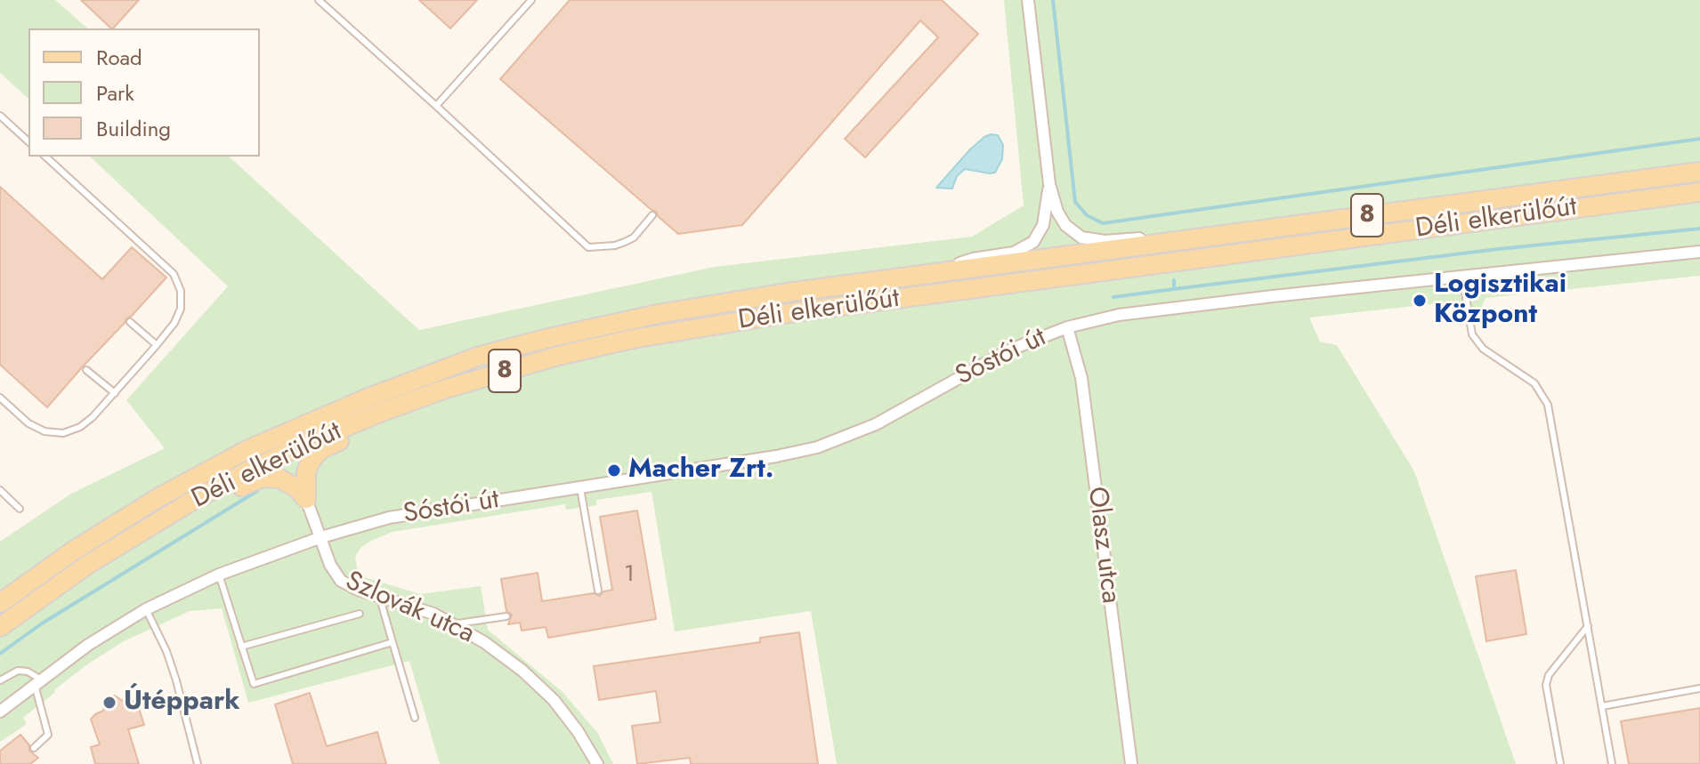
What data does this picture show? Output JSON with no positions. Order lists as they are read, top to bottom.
{
  "streets": {
    "main road": ["8", "Déli elkerülőút"],
    "street": ["Sóstói út", "Olasz utca", "Szlovák utca"]
  },
  "crossings": [
    ["Sóstói út", "Olasz utca"],
    ["Sóstói út", "Szlovák utca"]
  ],
  "places": ["Logisztikai Központ", "Macher Zrt.", "Útéppark"],
  "house_numbers": ["1"],
  "legend": ["Road", "Park", "Building"]
}
